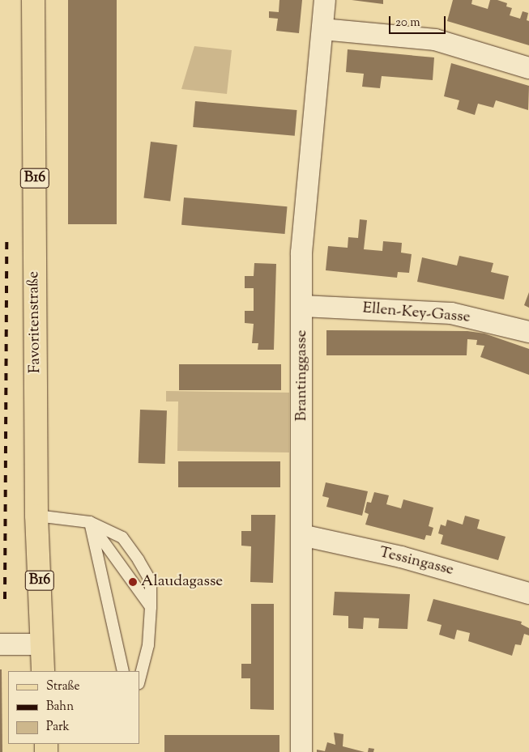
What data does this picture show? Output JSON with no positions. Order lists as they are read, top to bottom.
{
  "streets": {
    "main road": ["B16", "Favoritenstraße"],
    "street": ["Ellen-Key-Gasse", "Brantinggasse", "Tessingasse"]
  },
  "crossings": [
    ["Ellen-Key-Gasse", "Brantinggasse"],
    ["Brantinggasse", "Tessingasse"]
  ],
  "places": ["Alaudagasse"],
  "legend": ["Straße", "Bahn", "Park"],
  "scale_bar": "20 m"
}
